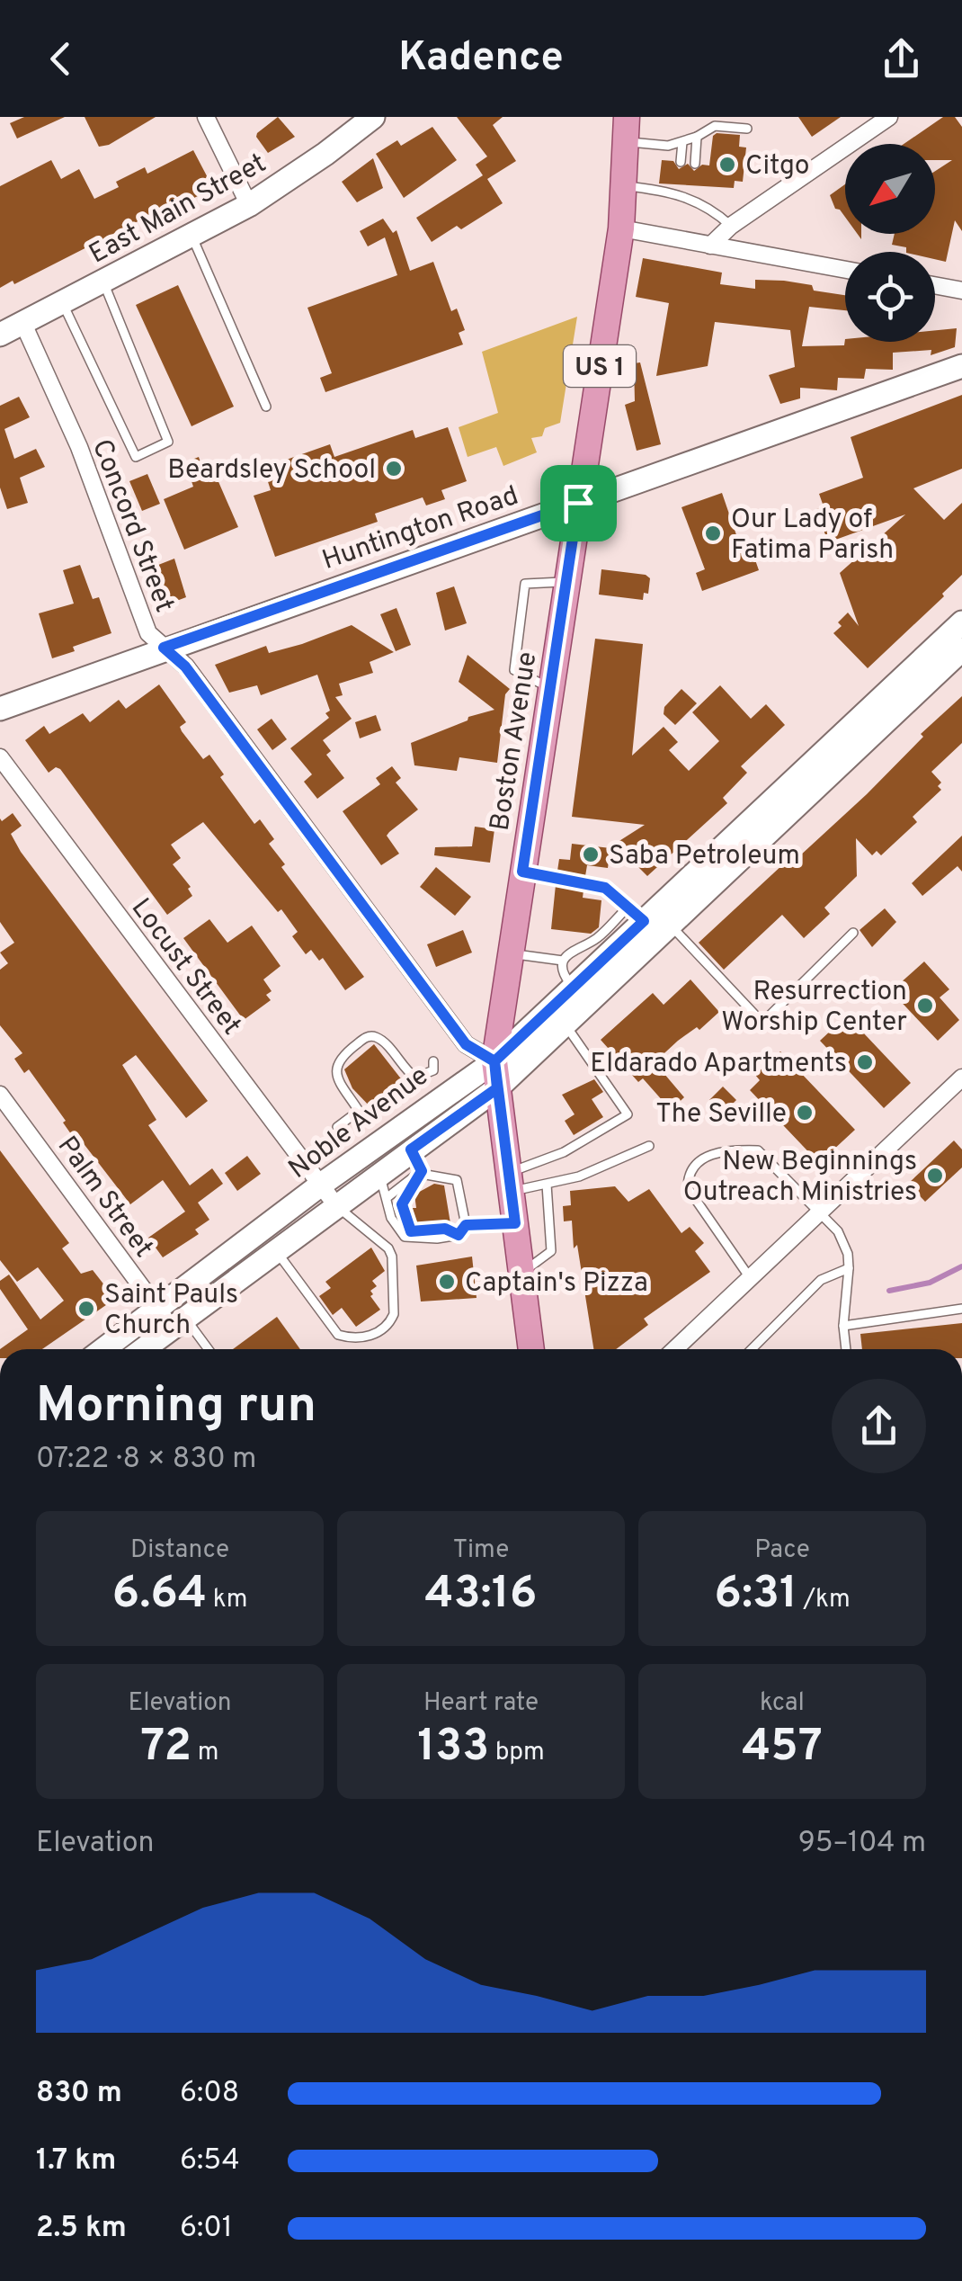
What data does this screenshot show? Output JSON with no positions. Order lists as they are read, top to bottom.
{
  "streets": {
    "main road": [
      "East Main Street",
      "US 1",
      "Huntington Road",
      "Boston Avenue",
      "Noble Avenue"
    ],
    "street": ["Concord Street", "Locust Street", "Palm Street"]
  },
  "crossings": [
    ["East Main Street", "Concord Street"],
    ["Concord Street", "Huntington Road"],
    ["Concord Street", "Boston Avenue"],
    ["Concord Street", "Noble Avenue"],
    ["Huntington Road", "Boston Avenue"],
    ["Boston Avenue", "Noble Avenue"],
    ["Locust Street", "Noble Avenue"],
    ["Noble Avenue", "Palm Street"]
  ],
  "places": [
    "Citgo",
    "Beardsley School",
    "Our Lady of Fatima Parish",
    "Saba Petroleum",
    "Resurrection Worship Center",
    "Eldarado Apartments",
    "The Seville",
    "New Beginnings Outreach Ministries",
    "Captain's Pizza",
    "Saint Pauls Church"
  ],
  "north": "bottom left",
  "page": {
    "header": "Kadence",
    "heading": ["Morning run", "07:22 · 8 × 830 m"],
    "stats": [
      ["Distance", "6.64 km"],
      ["Time", "43:16"],
      ["Pace", "6:31 /km"],
      ["Elevation", "72 m"],
      ["Heart rate", "133 bpm"],
      ["kcal", "457"]
    ],
    "chart": ["Elevation", "95–104 m"],
    "list": [
      {
        "name": "830 m",
        "note": "6:08"
      },
      {
        "name": "1.7 km",
        "note": "6:54"
      },
      {
        "name": "2.5 km",
        "note": "6:01"
      }
    ]
  }
}
